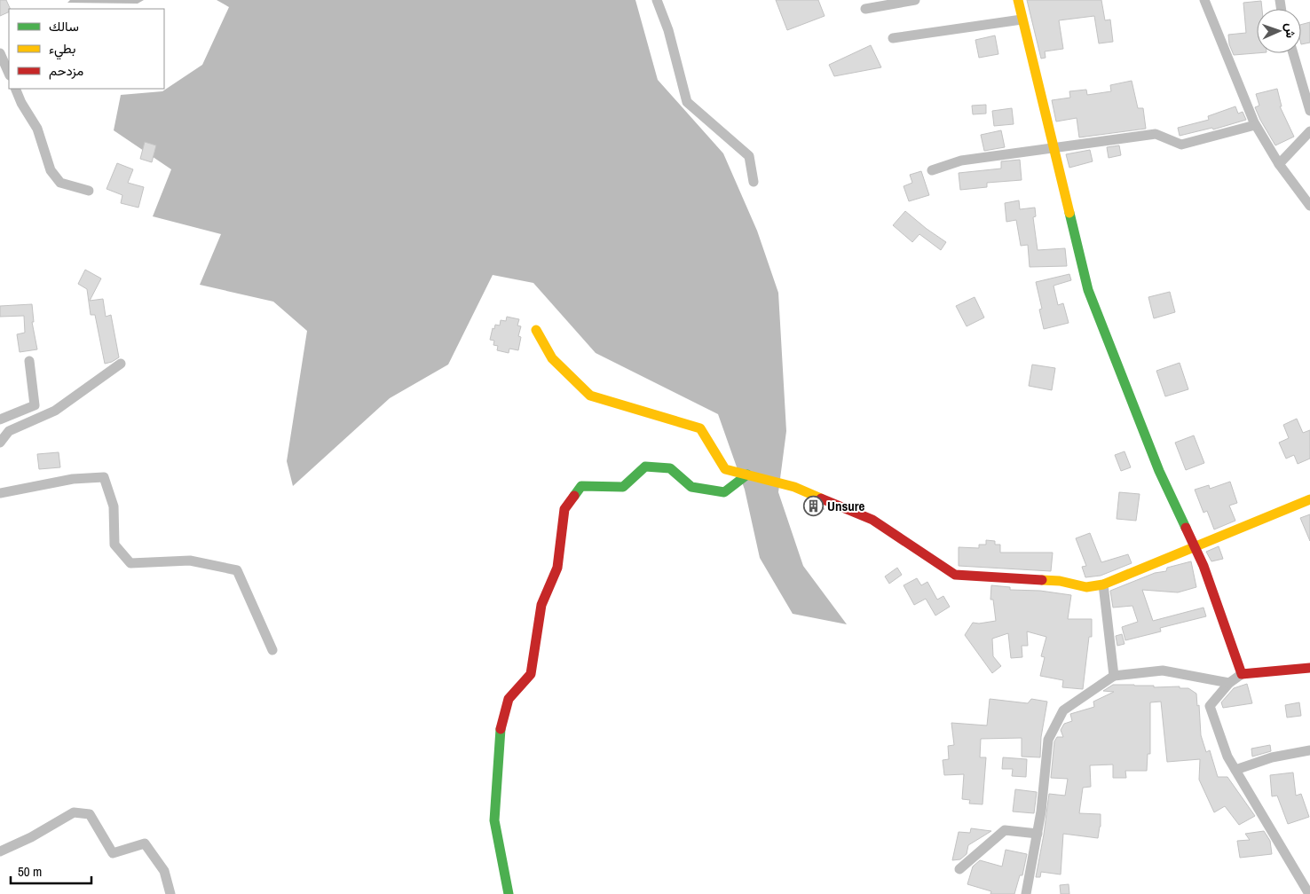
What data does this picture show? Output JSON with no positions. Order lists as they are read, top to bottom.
{
  "places": {
    "building": ["Unsure"]
  },
  "legend": ["سالك", "بطيء", "مزدحم"],
  "scale_bar": "50 m",
  "north": "right"
}
